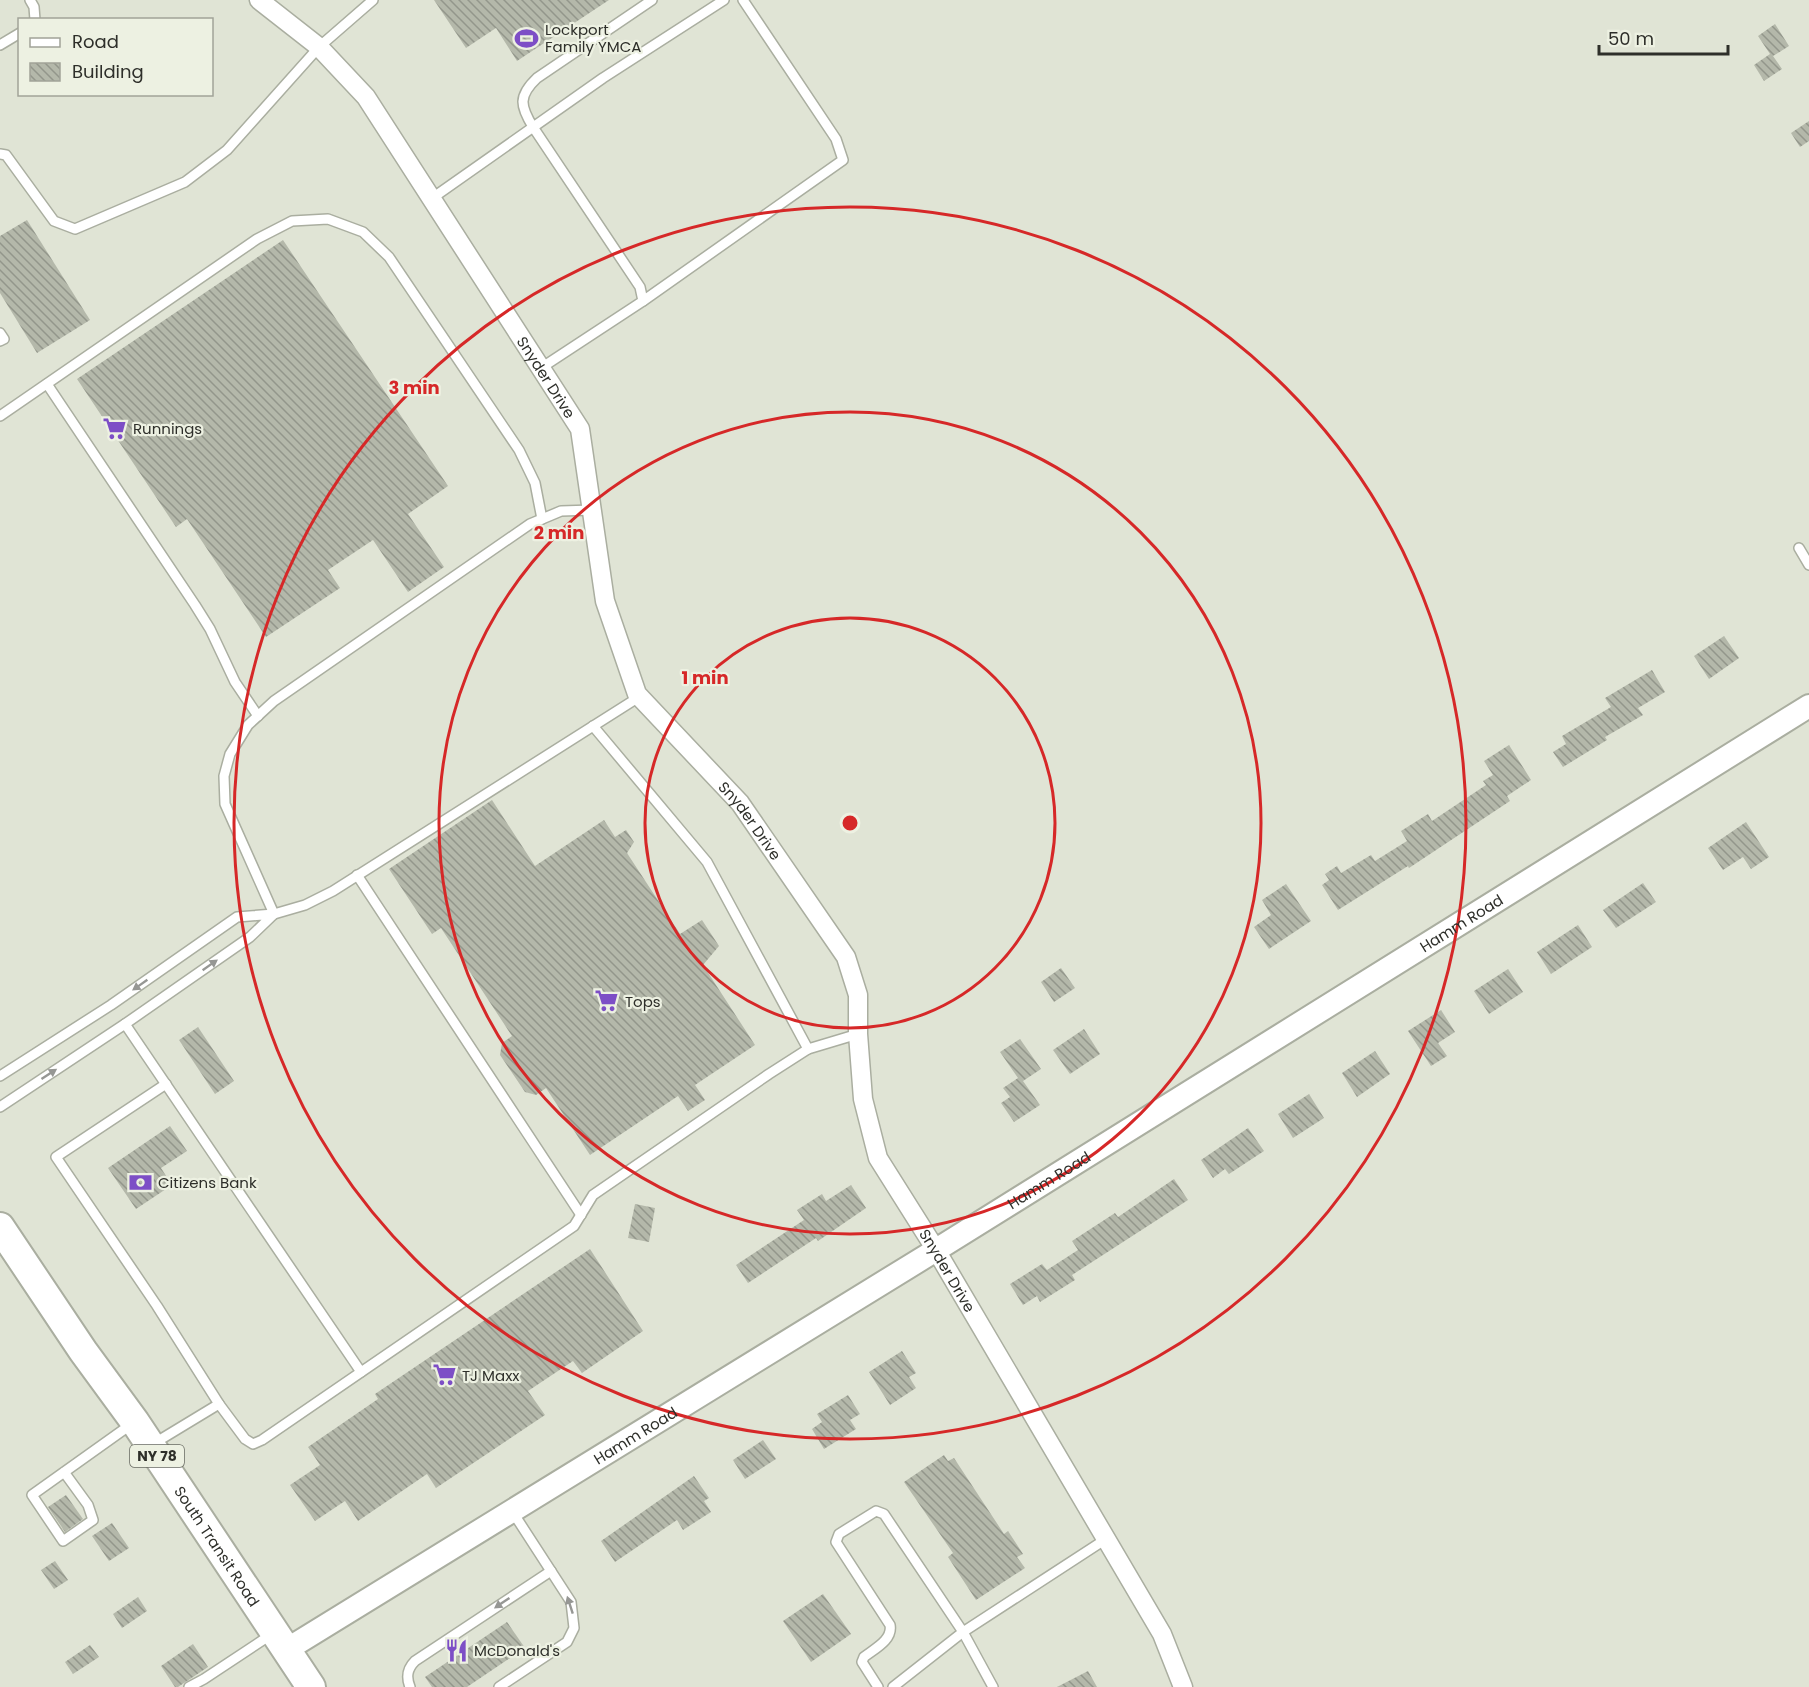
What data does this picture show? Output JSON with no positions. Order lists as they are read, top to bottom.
{
  "streets": {
    "highway": ["NY 78", "South Transit Road"],
    "street": ["Snyder Drive", "Hamm Road"]
  },
  "crossings": [
    ["Snyder Drive", "Hamm Road"],
    ["Hamm Road", "South Transit Road"]
  ],
  "places": {
    "sports": ["Lockport Family YMCA"],
    "supermarket": ["Runnings", "Tops", "TJ Maxx"],
    "bank": ["Citizens Bank"],
    "restaurant": ["McDonald's"]
  },
  "legend": ["Road", "Building"],
  "scale_bar": "50 m",
  "rings": ["3 min", "2 min", "1 min"]
}
